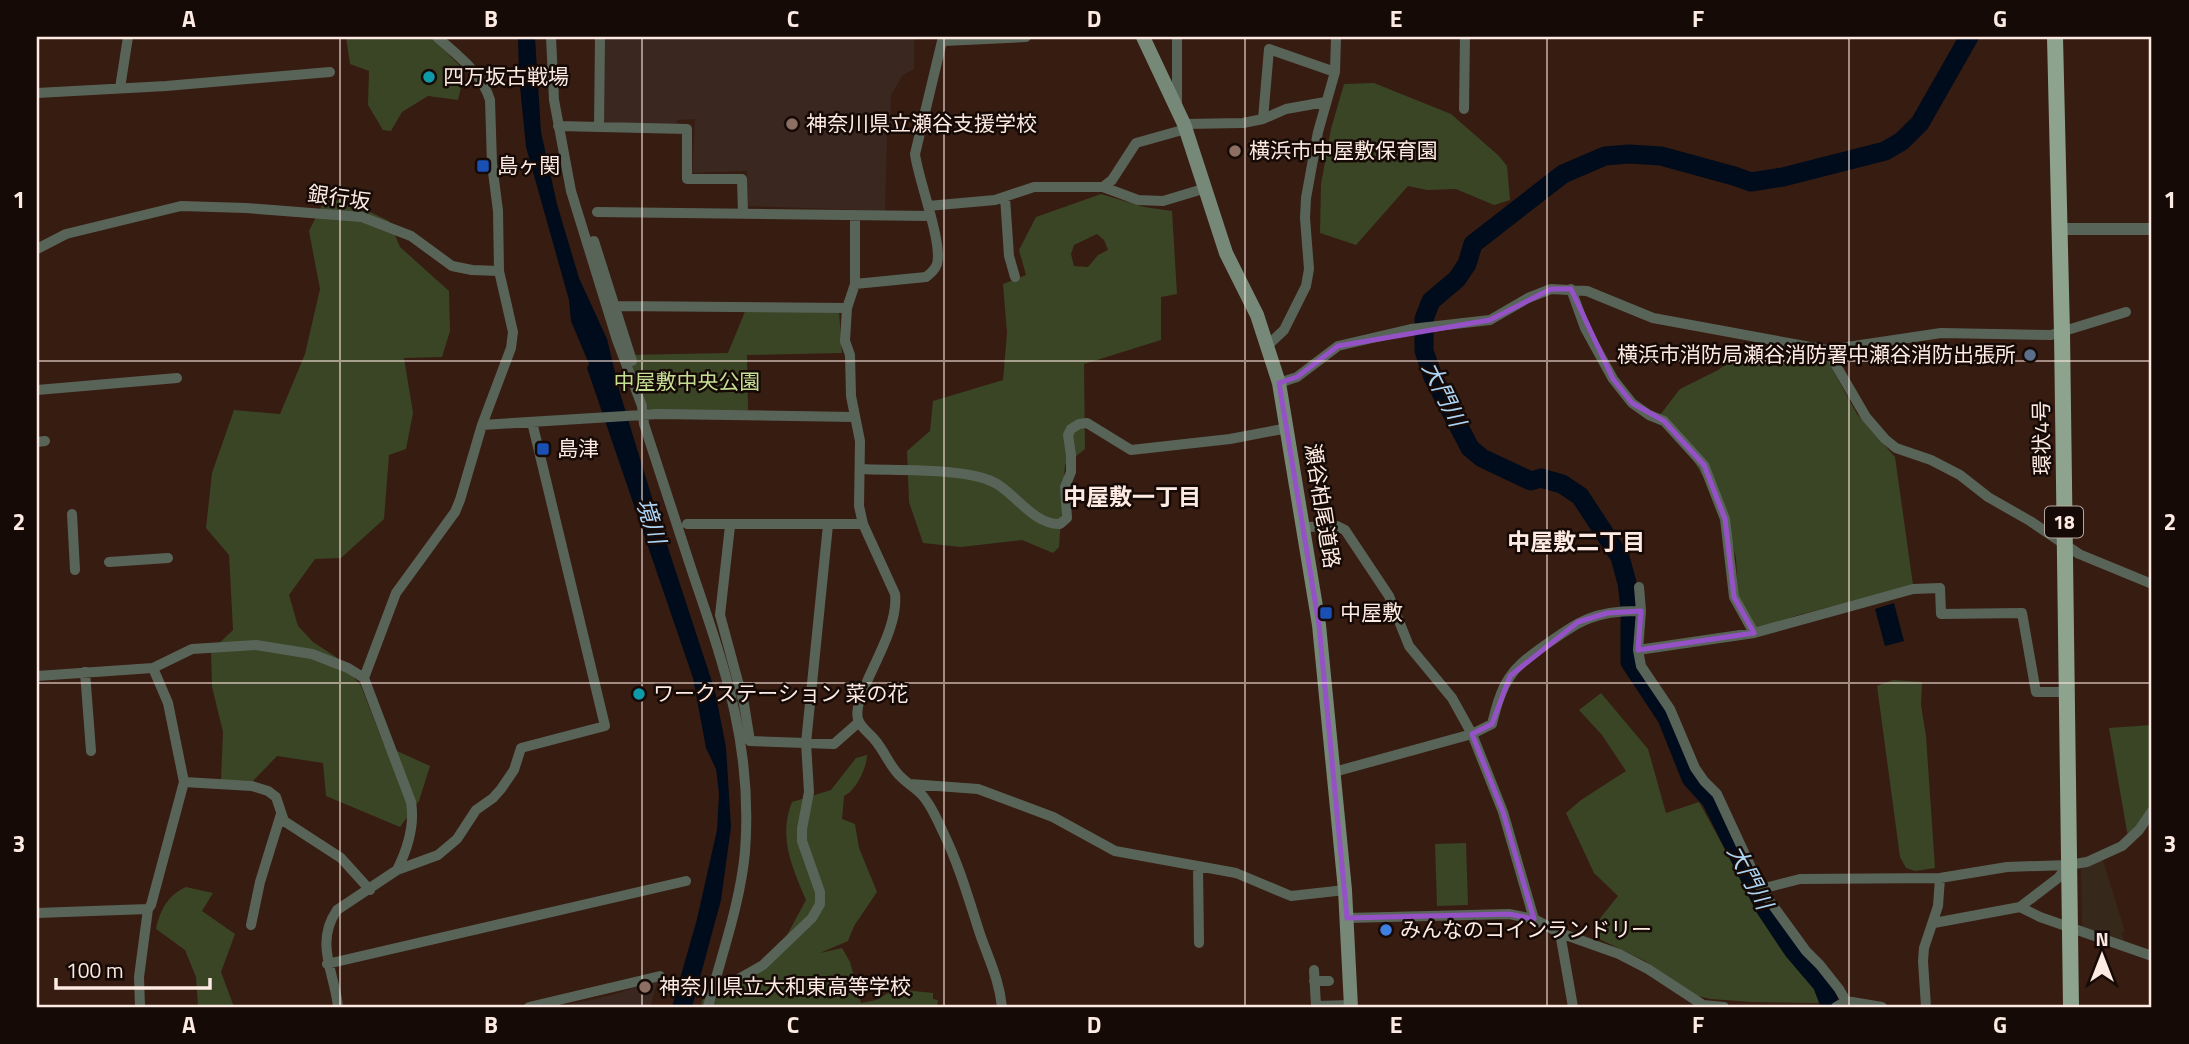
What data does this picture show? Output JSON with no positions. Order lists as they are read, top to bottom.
{
  "streets": {
    "main road": ["環状4号", "瀬谷柏尾道路", "18"],
    "street": ["銀行坂"]
  },
  "districts": ["中屋敷一丁目", "中屋敷二丁目"],
  "water": ["大門川", "境川"],
  "parks": ["中屋敷中央公園"],
  "places": {
    "other": [
      "四万坂古戦場",
      "神奈川県立瀬谷支援学校",
      "横浜市中屋敷保育園",
      "横浜市消防局瀬谷消防署中瀬谷消防出張所",
      "ワークステーション 菜の花",
      "みんなのコインランドリー",
      "神奈川県立大和東高等学校"
    ],
    "transit": ["島ヶ関", "島津", "中屋敷"]
  },
  "scale_bar": "100 m",
  "north": "top",
  "grid": {
    "columns": [
      "A",
      "B",
      "C",
      "D",
      "E",
      "F",
      "G"
    ],
    "rows": ["1", "2", "3"]
  }
}
